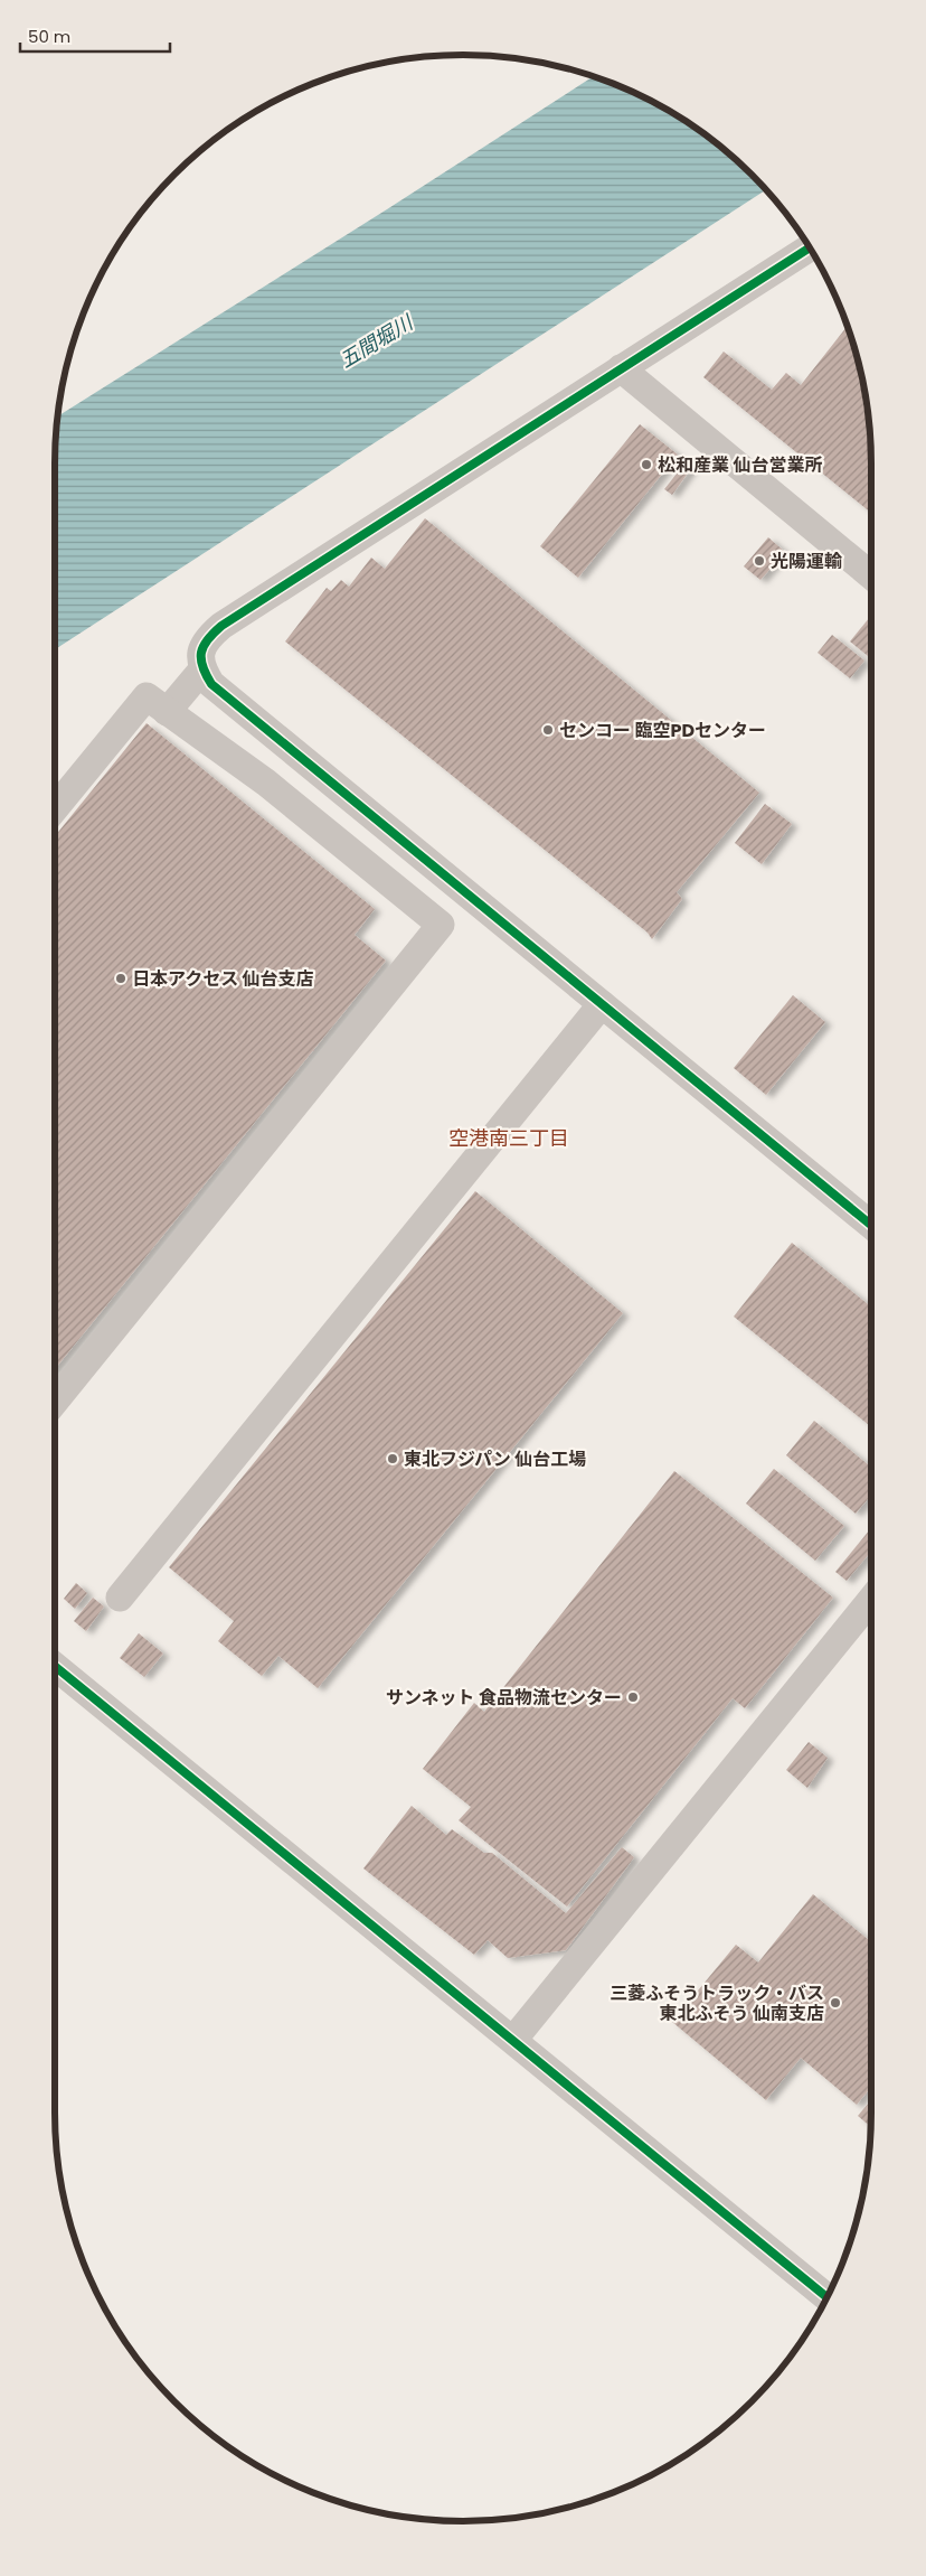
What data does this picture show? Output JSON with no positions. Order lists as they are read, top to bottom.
{
  "districts": ["空港南三丁目"],
  "water": ["五間堀川"],
  "places": [
    "松和産業 仙台営業所",
    "光陽運輸",
    "センコー 臨空PDセンター",
    "日本アクセス 仙台支店",
    "東北フジパン 仙台工場",
    "サンネット 食品物流センター",
    "三菱ふそうトラック・バス 東北ふそう 仙南支店"
  ],
  "scale_bar": "50 m"
}
